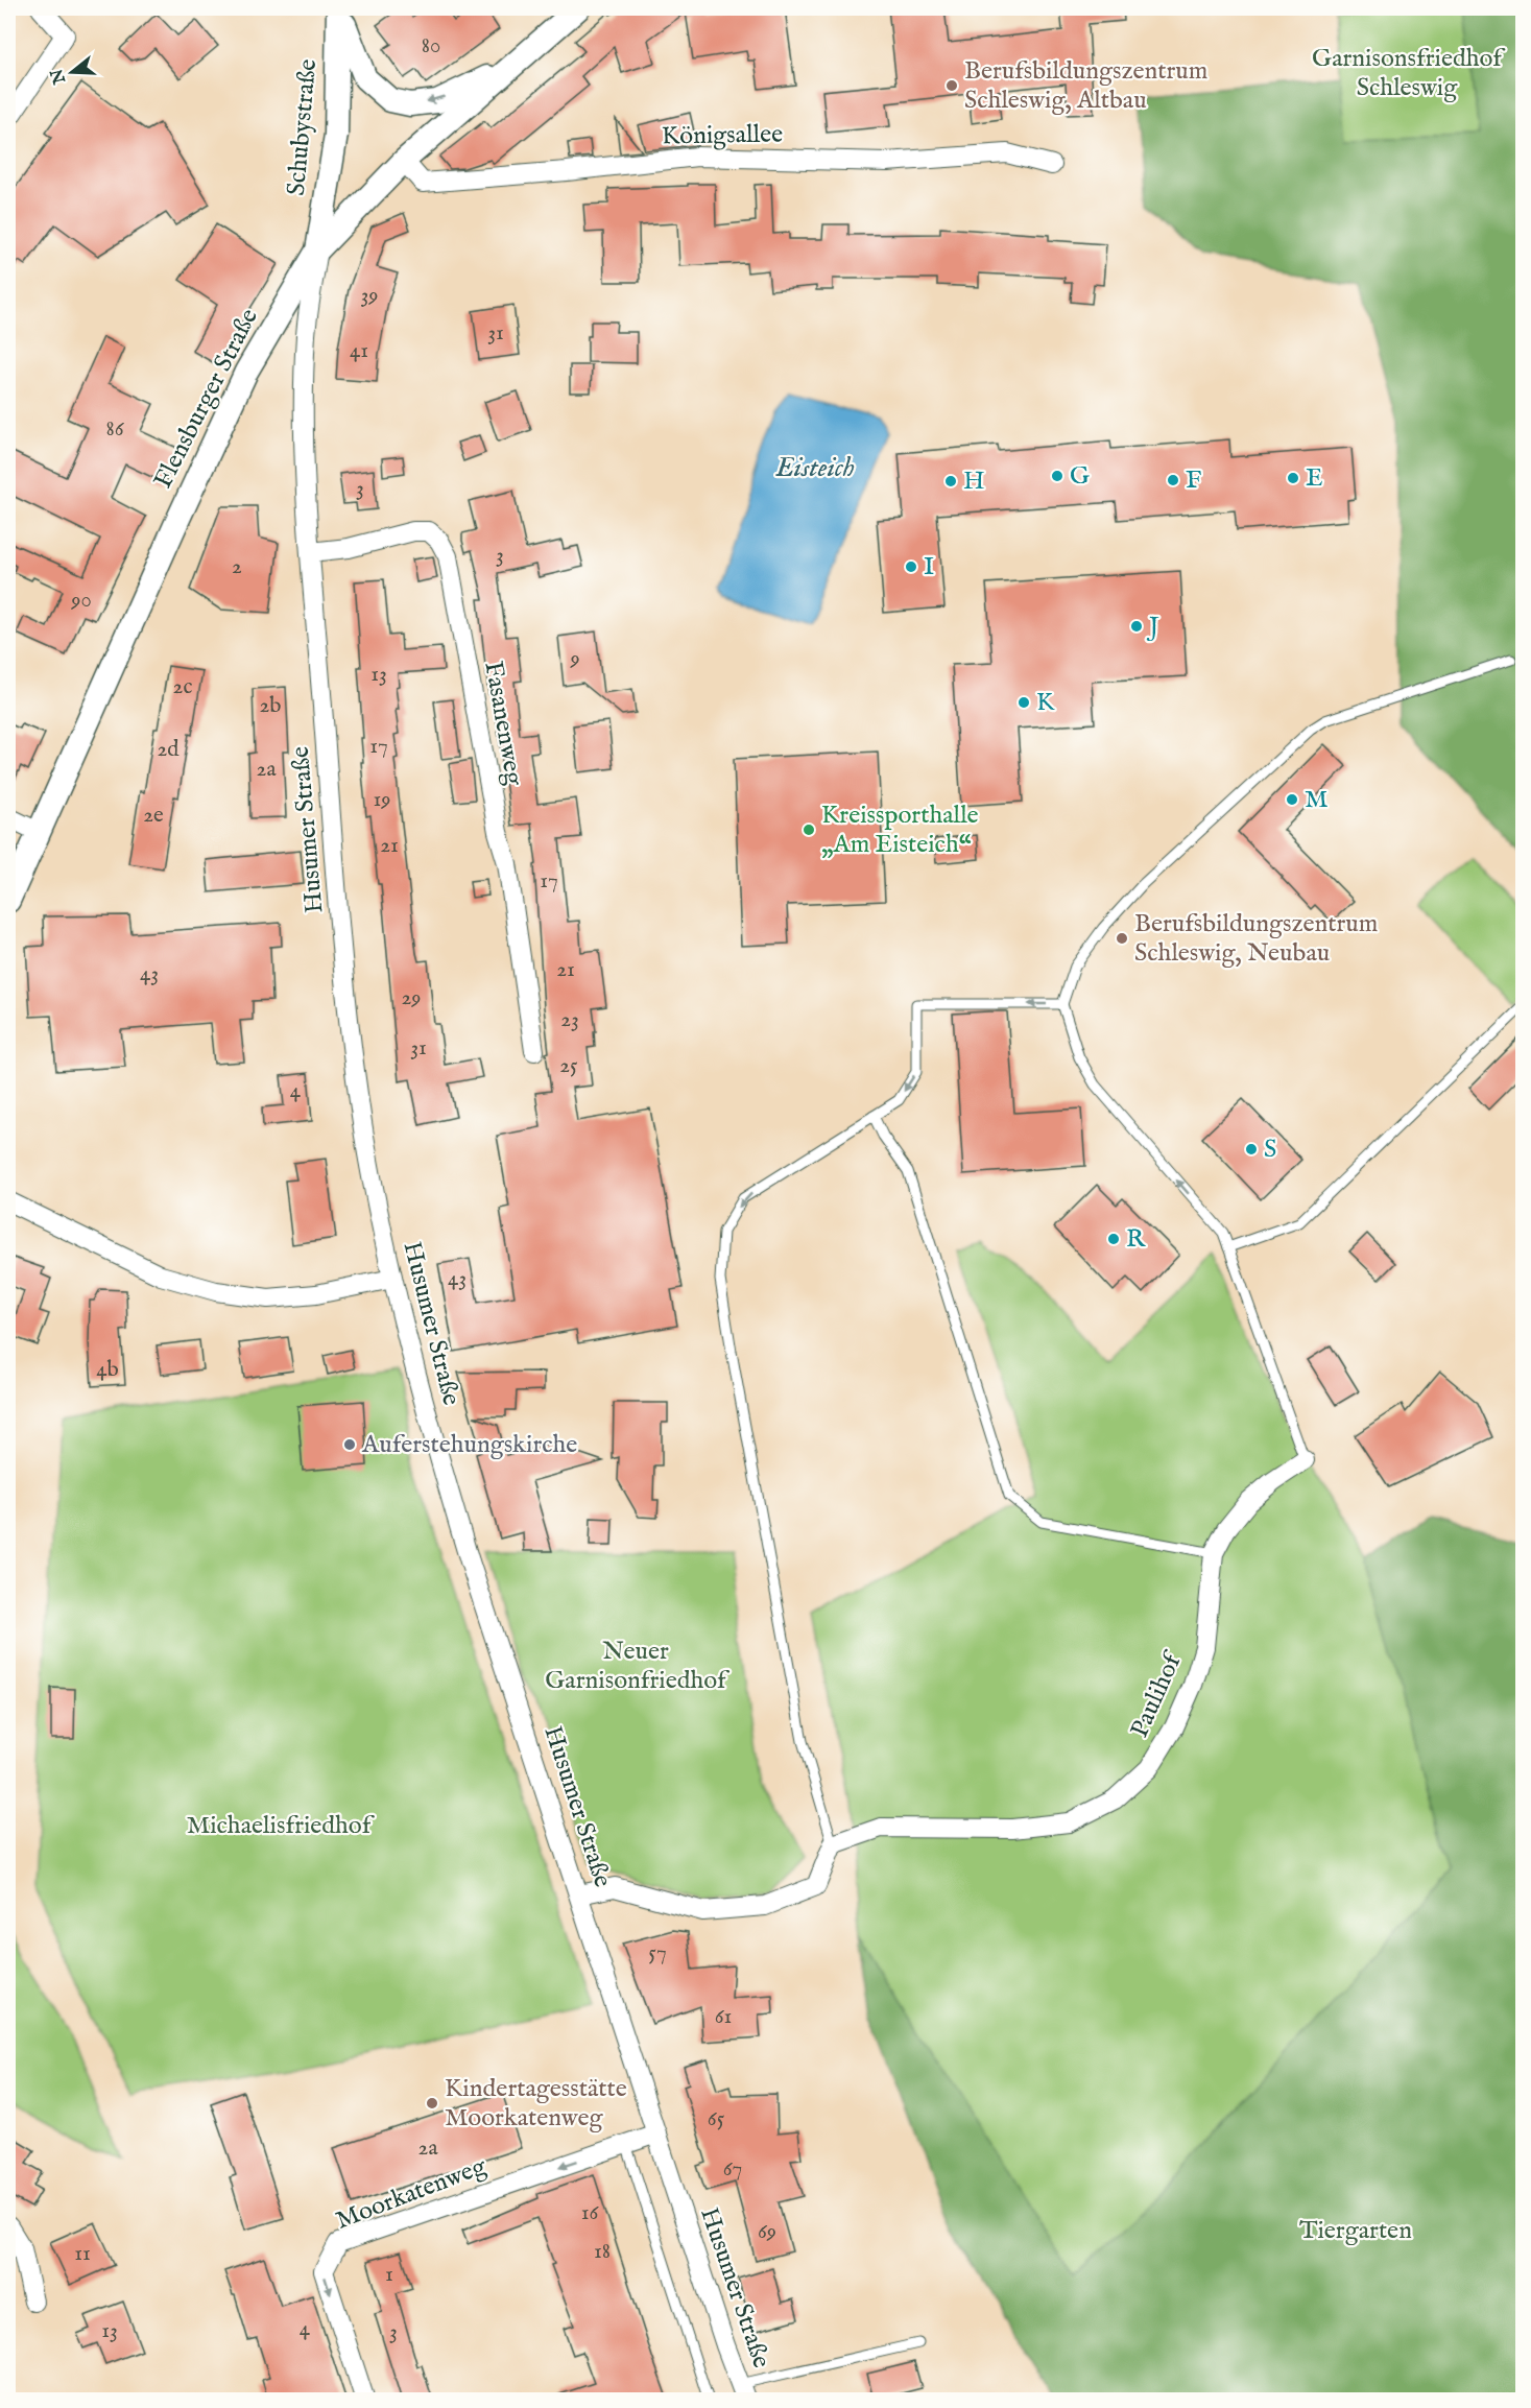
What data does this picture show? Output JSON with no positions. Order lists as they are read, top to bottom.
{
  "streets": {
    "street": [
      "Schubystraße",
      "Königsallee",
      "Flensburger Straße",
      "Fasanenweg",
      "Husumer Straße",
      "Paulihof",
      "Moorkatenweg"
    ]
  },
  "crossings": [
    ["Schubystraße", "Flensburger Straße"],
    ["Schubystraße", "Husumer Straße"],
    ["Königsallee", "Flensburger Straße"],
    ["Flensburger Straße", "Husumer Straße"],
    ["Fasanenweg", "Husumer Straße"],
    ["Husumer Straße", "Moorkatenweg"]
  ],
  "water": ["Eisteich"],
  "parks": [
    "Garnisonsfriedhof Schleswig",
    "Neuer Garnisonfriedhof",
    "Michaelisfriedhof",
    "Tiergarten"
  ],
  "places": [
    "Berufsbildungszentrum Schleswig, Altbau",
    "G",
    "E",
    "F",
    "H",
    "I",
    "J",
    "K",
    "M",
    "Kreissporthalle „Am Eisteich“",
    "Berufsbildungszentrum Schleswig, Neubau",
    "S",
    "R",
    "Auferstehungskirche",
    "Kindertagesstätte Moorkatenweg"
  ],
  "house_numbers": [
    "80",
    "39",
    "31",
    "41",
    "86",
    "3",
    "3",
    "2",
    "90",
    "9",
    "13",
    "2c",
    "2b",
    "17",
    "2d",
    "2a",
    "19",
    "2e",
    "21",
    "17",
    "21",
    "43",
    "29",
    "23",
    "31",
    "25",
    "4",
    "43",
    "4b",
    "57",
    "61",
    "65",
    "2a",
    "67",
    "16",
    "69",
    "18",
    "11",
    "1",
    "4",
    "13",
    "3"
  ],
  "north": "left"
}
